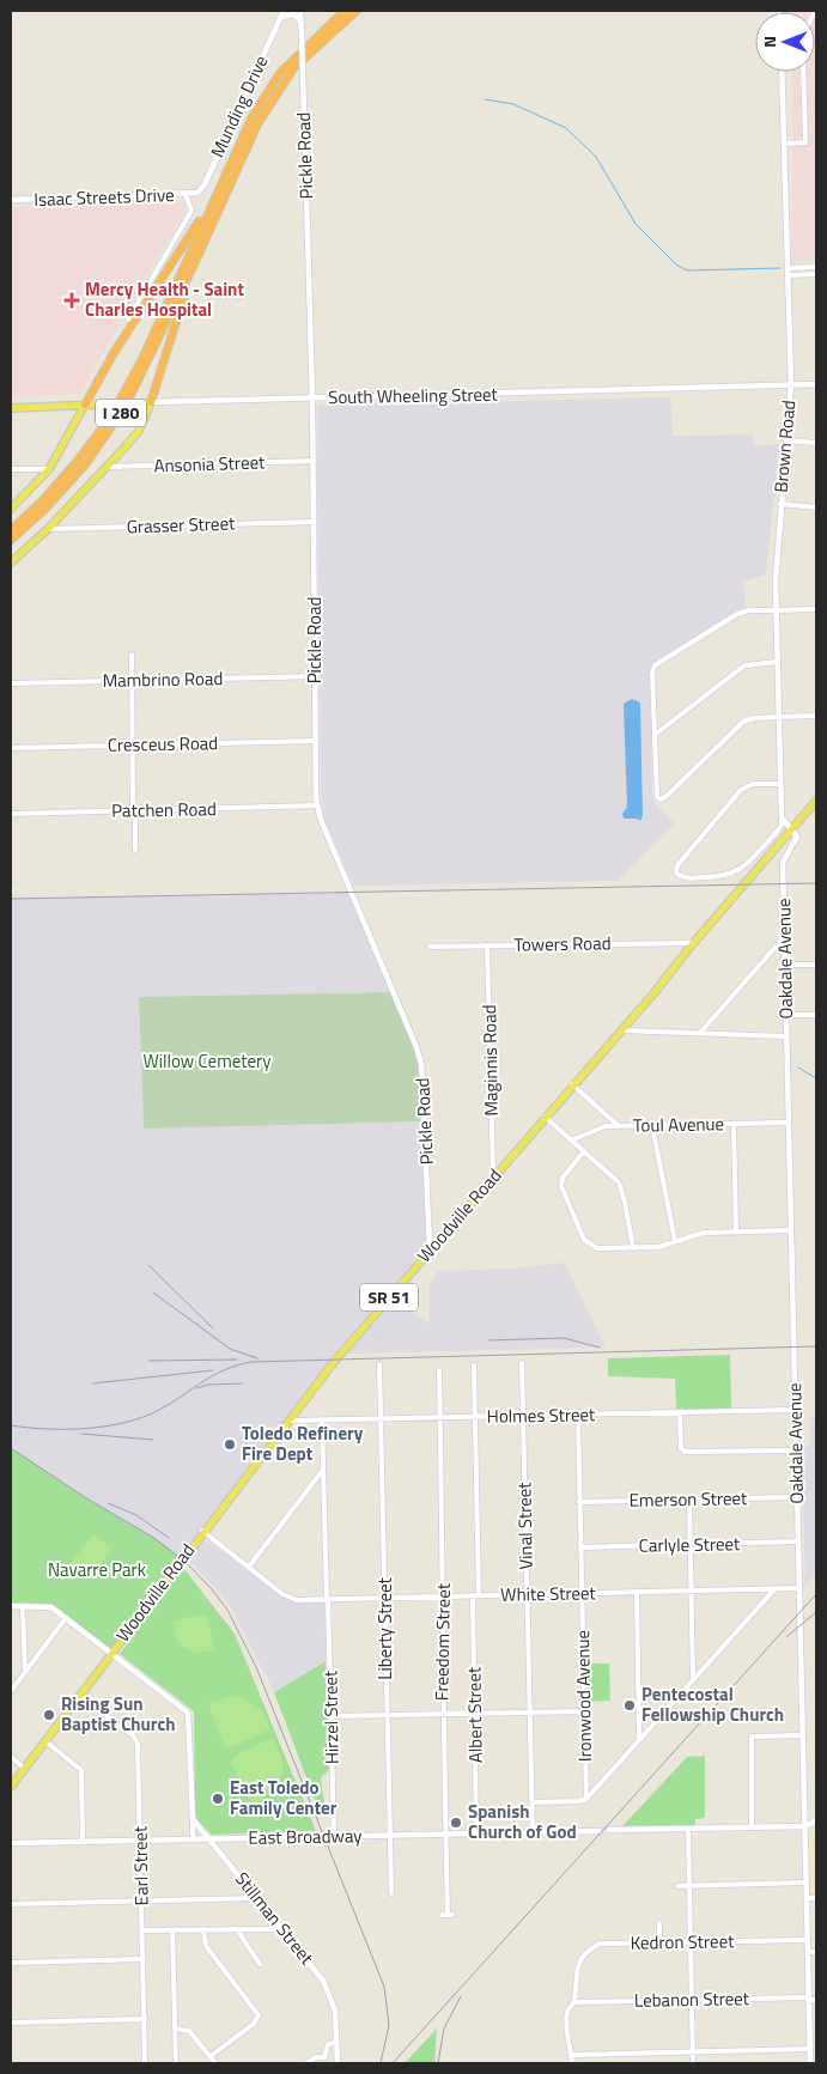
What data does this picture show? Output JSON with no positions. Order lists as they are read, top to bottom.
{
  "streets": {
    "highway": ["I 280"],
    "main road": ["South Wheeling Street", "Woodville Road", "SR 51"],
    "street": [
      "Munding Drive",
      "Pickle Road",
      "Isaac Streets Drive",
      "Brown Road",
      "Ansonia Street",
      "Grasser Street",
      "Mambrino Road",
      "Cresceus Road",
      "Patchen Road",
      "Towers Road",
      "Oakdale Avenue",
      "Maginnis Road",
      "Toul Avenue",
      "Holmes Street",
      "Emerson Street",
      "Vinal Street",
      "Carlyle Street",
      "White Street",
      "Liberty Street",
      "Freedom Street",
      "Ironwood Avenue",
      "Albert Street",
      "Hirzel Street",
      "East Broadway",
      "Earl Street",
      "Stillman Street",
      "Kedron Street",
      "Lebanon Street"
    ]
  },
  "crossings": [
    ["Munding Drive", "Isaac Streets Drive"],
    ["Pickle Road", "South Wheeling Street"],
    ["Pickle Road", "Ansonia Street"],
    ["Pickle Road", "Grasser Street"],
    ["Pickle Road", "Mambrino Road"],
    ["Pickle Road", "Cresceus Road"],
    ["Pickle Road", "Patchen Road"],
    ["Pickle Road", "Woodville Road"],
    ["South Wheeling Street", "Brown Road"],
    ["Towers Road", "Maginnis Road"],
    ["Towers Road", "Woodville Road"],
    ["Oakdale Avenue", "Toul Avenue"],
    ["Oakdale Avenue", "Woodville Road"],
    ["Oakdale Avenue", "Holmes Street"],
    ["Oakdale Avenue", "Emerson Street"],
    ["Oakdale Avenue", "Carlyle Street"],
    ["Oakdale Avenue", "White Street"],
    ["Oakdale Avenue", "Kedron Street"],
    ["Oakdale Avenue", "Lebanon Street"],
    ["Maginnis Road", "Woodville Road"],
    ["Woodville Road", "Holmes Street"],
    ["Woodville Road", "Earl Street"],
    ["Holmes Street", "Vinal Street"],
    ["Holmes Street", "Liberty Street"],
    ["Holmes Street", "Freedom Street"],
    ["Holmes Street", "Ironwood Avenue"],
    ["Holmes Street", "Hirzel Street"],
    ["Emerson Street", "Ironwood Avenue"],
    ["Vinal Street", "White Street"],
    ["Vinal Street", "East Broadway"],
    ["Carlyle Street", "Ironwood Avenue"],
    ["White Street", "Liberty Street"],
    ["White Street", "Freedom Street"],
    ["White Street", "Ironwood Avenue"],
    ["White Street", "Albert Street"],
    ["White Street", "Hirzel Street"],
    ["Liberty Street", "East Broadway"],
    ["Freedom Street", "East Broadway"],
    ["Albert Street", "East Broadway"],
    ["Hirzel Street", "East Broadway"],
    ["East Broadway", "Earl Street"],
    ["East Broadway", "Stillman Street"],
    ["Kedron Street", "Lebanon Street"]
  ],
  "parks": ["Willow Cemetery", "Navarre Park"],
  "places": {
    "health": ["Mercy Health - Saint Charles Hospital"],
    "other": [
      "Toledo Refinery Fire Dept",
      "Pentecostal Fellowship Church",
      "Rising Sun Baptist Church",
      "East Toledo Family Center",
      "Spanish Church of God"
    ]
  },
  "north": "left"
}
